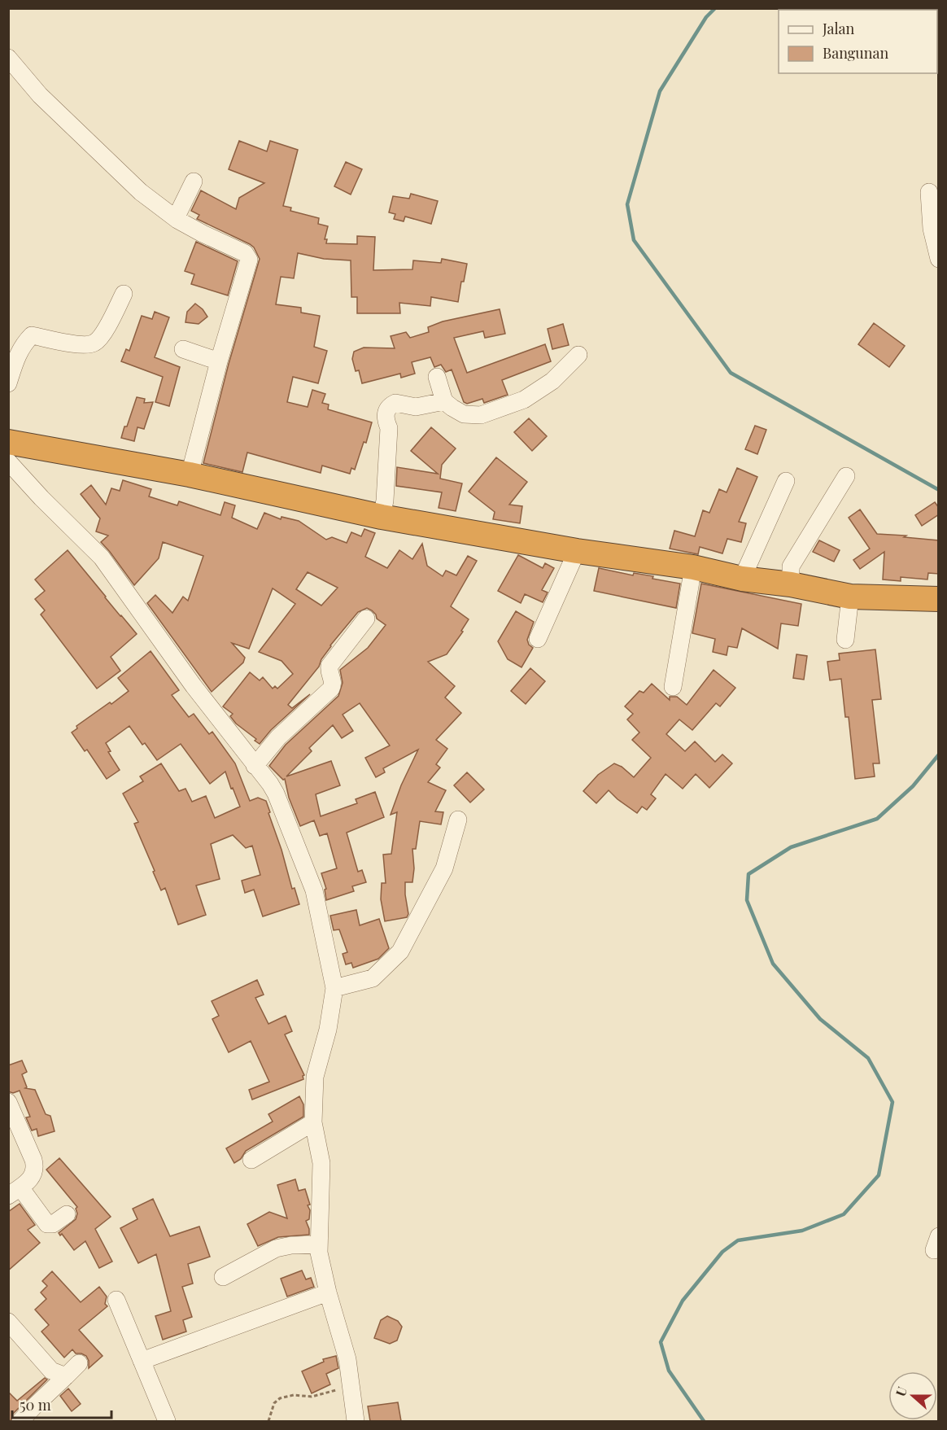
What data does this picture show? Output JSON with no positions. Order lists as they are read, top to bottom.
{
  "legend": ["Jalan", "Bangunan"],
  "scale_bar": "50 m",
  "north": "left"
}
